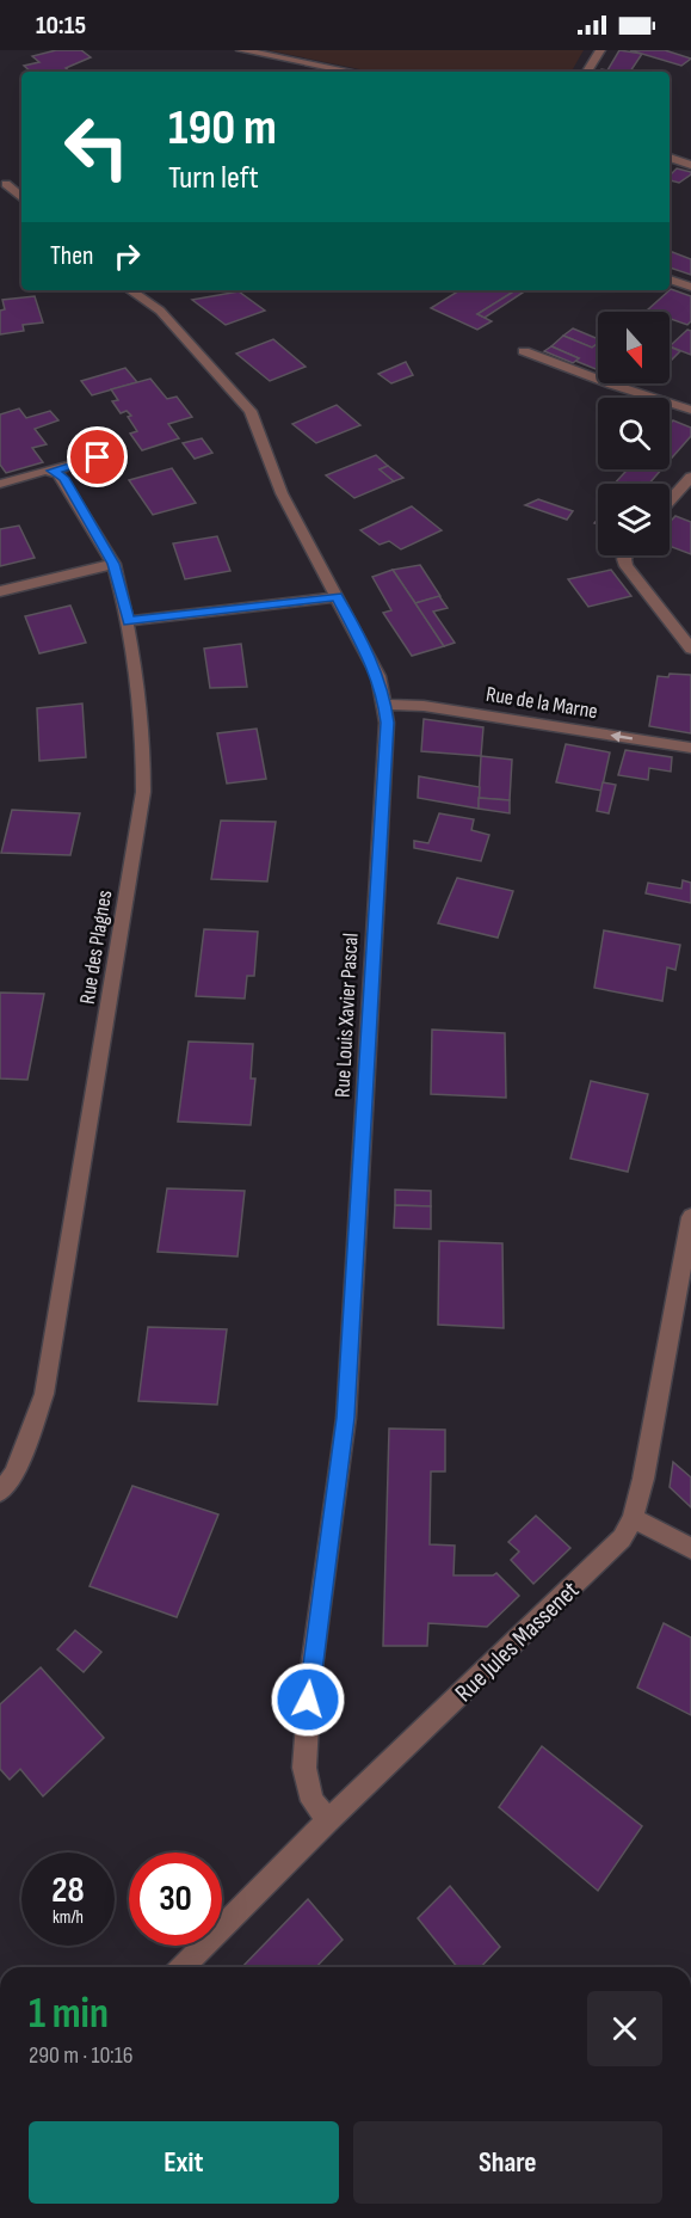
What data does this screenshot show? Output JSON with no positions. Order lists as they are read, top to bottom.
{
  "streets": {
    "street": [
      "Rue de la Marne",
      "Rue des Plagnes",
      "Rue Louis Xavier Pascal",
      "Rue Jules Massenet"
    ]
  },
  "crossings": [
    ["Rue de la Marne", "Rue Louis Xavier Pascal"],
    ["Rue Louis Xavier Pascal", "Rue Jules Massenet"]
  ],
  "one_way": ["Rue de la Marne"],
  "north": "bottom",
  "page": {
    "status": "10:15",
    "turn": ["190 m", "Turn left"],
    "then": "Then",
    "speed": "28 km/h",
    "limit": "30",
    "heading": ["1 min", "290 m · 10:16"],
    "buttons": ["Exit", "Share"]
  }
}
